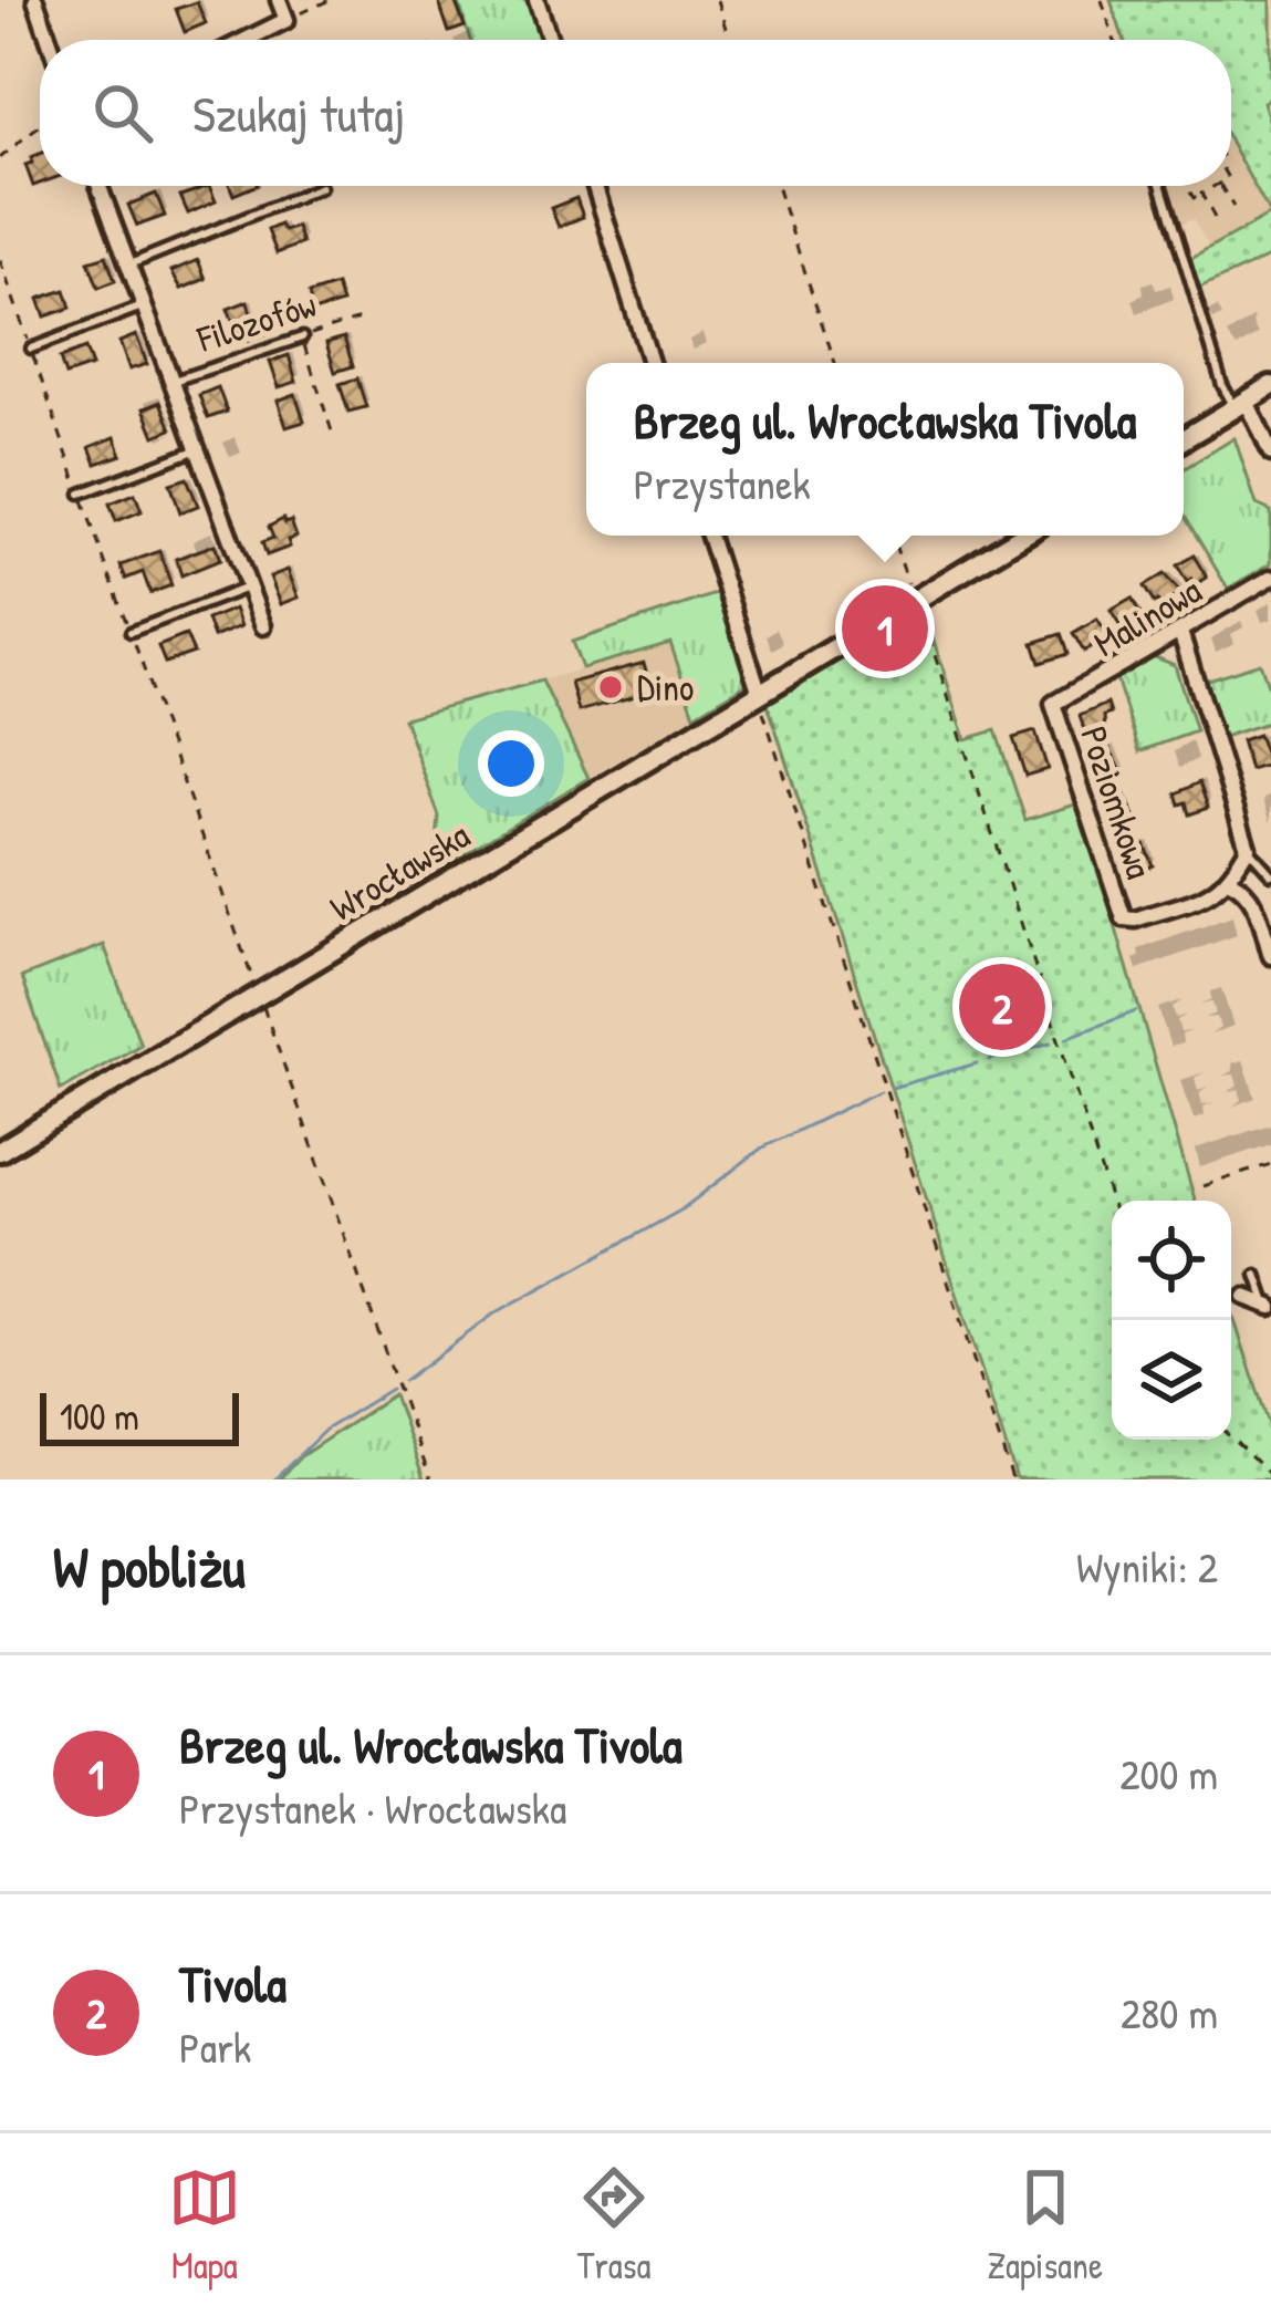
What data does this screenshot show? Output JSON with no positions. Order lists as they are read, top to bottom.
{
  "streets": {
    "street": [
      "Filozofów",
      "Malinowa",
      "Poziomkowa",
      "Wrocławska"
    ]
  },
  "crossings": [
    ["Malinowa", "Poziomkowa"]
  ],
  "places": ["Dino"],
  "scale_bar": "100 m",
  "page": {
    "search": "Szukaj tutaj",
    "popup": ["Brzeg ul. Wrocławska Tivola", "Przystanek"],
    "pins": ["1", "2"],
    "scale": "100 m",
    "heading": ["W pobliżu", "Wyniki: 2"],
    "list": [
      {
        "mark": "1",
        "name": "Brzeg ul. Wrocławska Tivola",
        "note": "Przystanek · Wrocławska",
        "value": "200 m"
      },
      {
        "mark": "2",
        "name": "Tivola",
        "note": "Park",
        "value": "280 m"
      }
    ],
    "nav": ["Mapa", "Trasa", "Zapisane"]
  }
}
